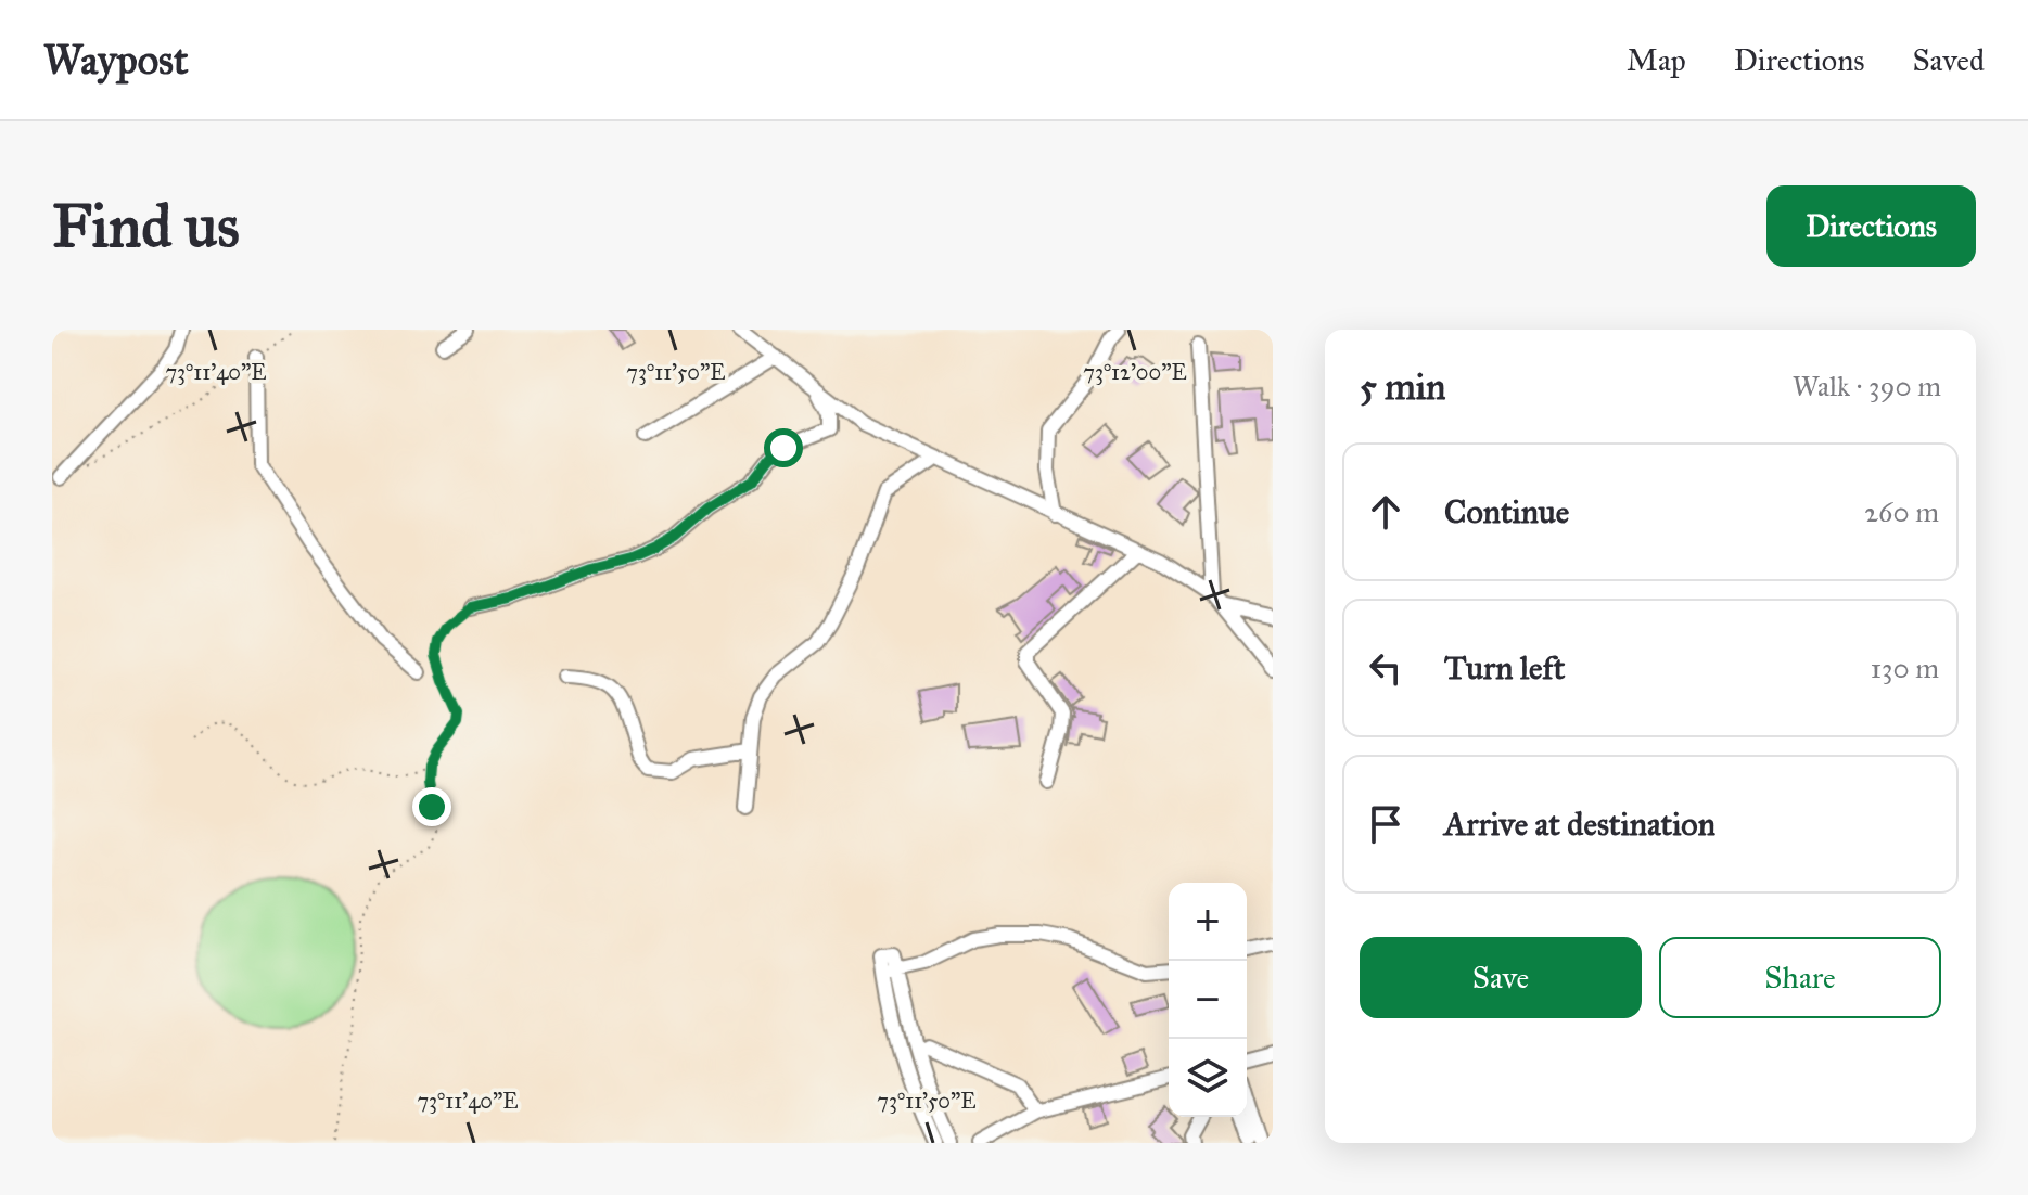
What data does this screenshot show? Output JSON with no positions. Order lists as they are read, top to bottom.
{
  "page": {
    "header": "Waypost",
    "nav": ["Map", "Directions", "Saved"],
    "buttons": [
      "Directions",
      ["Save", "Share"]
    ],
    "title": "Find us",
    "heading": ["5 min", "Walk · 390 m"],
    "list": [
      ["Continue", "260 m"],
      ["Turn left", "130 m"],
      "Arrive at destination"
    ],
    "map_buttons": ["+", "−"]
  },
  "coordinates": ["73°11'40\"E", "73°11'50\"E", "73°12'00\"E"]
}
